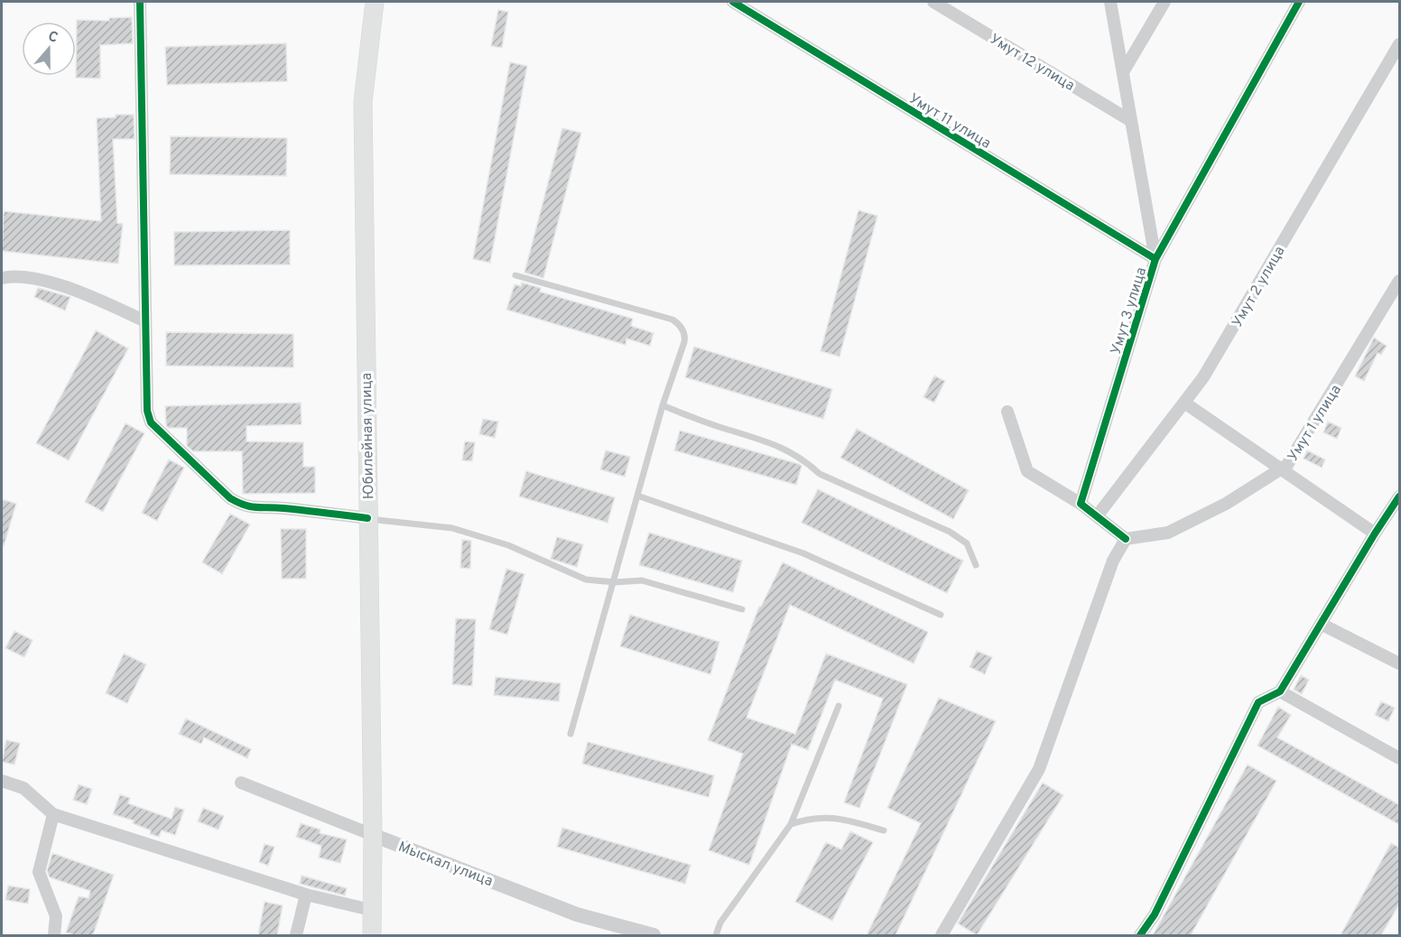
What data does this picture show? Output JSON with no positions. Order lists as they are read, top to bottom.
{
  "streets": {
    "main road": ["Юбилейная улица"],
    "street": [
      "Умут 12 улица",
      "Умут 11 улица",
      "Умут 2 улица",
      "Умут 3 улица",
      "Умут 1 улица",
      "Мыскал улица"
    ]
  },
  "crossings": [
    ["Умут 11 улица", "Умут 3 улица"],
    ["Юбилейная улица", "Мыскал улица"]
  ],
  "north": "top"
}
